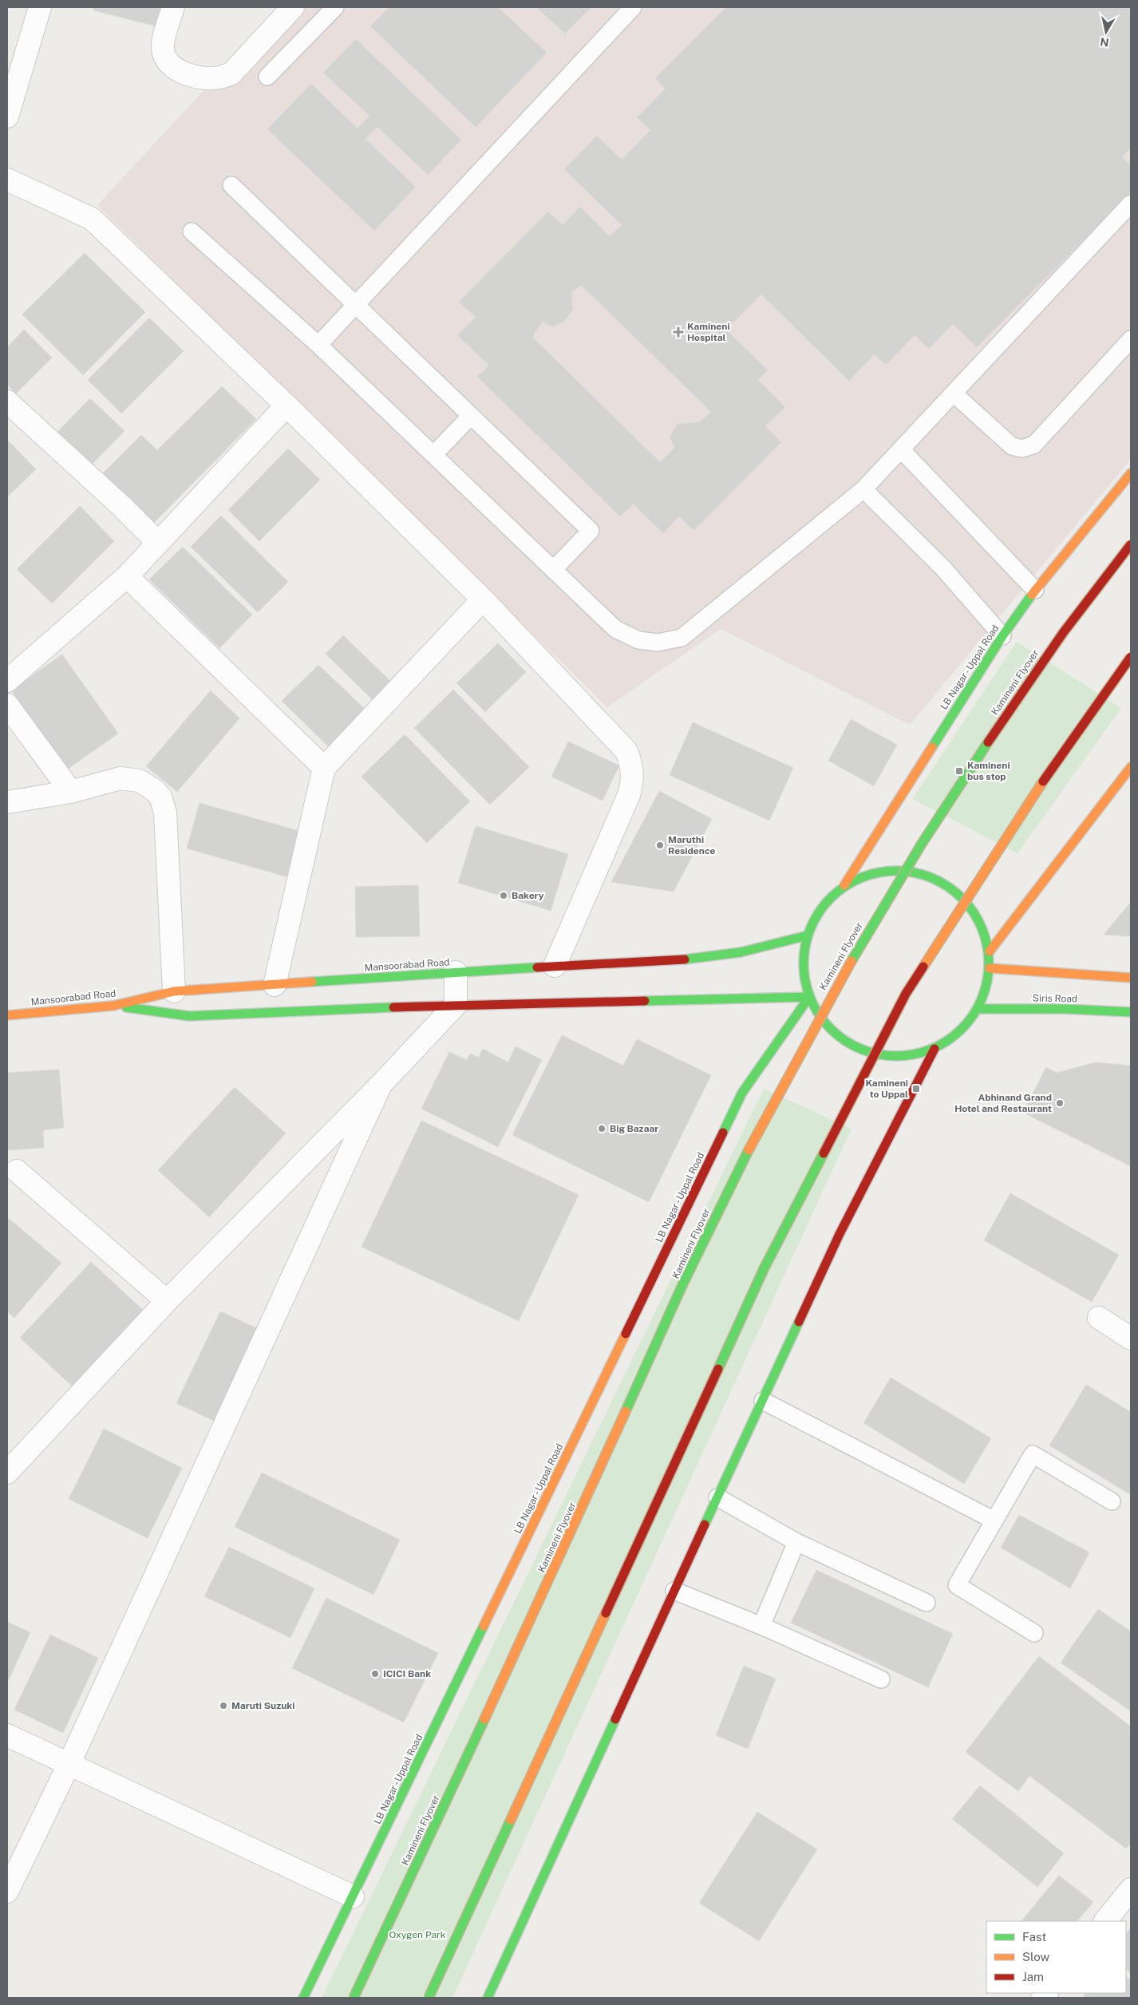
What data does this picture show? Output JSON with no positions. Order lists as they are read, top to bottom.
{
  "streets": {
    "main road": [
      "LB Nagar - Uppal Road",
      "Kamineni Flyover",
      "Mansoorabad Road",
      "Siris Road"
    ]
  },
  "parks": ["Oxygen Park"],
  "places": {
    "health": ["Kamineni Hospital"],
    "transit": ["Kamineni bus stop", "Kamineni to Uppal"],
    "other": [
      "Maruthi Residence",
      "Bakery",
      "Abhinand Grand Hotel and Restaurant",
      "Big Bazaar",
      "ICICI Bank",
      "Maruti Suzuki"
    ]
  },
  "legend": ["Fast", "Slow", "Jam"],
  "north": "bottom"
}
